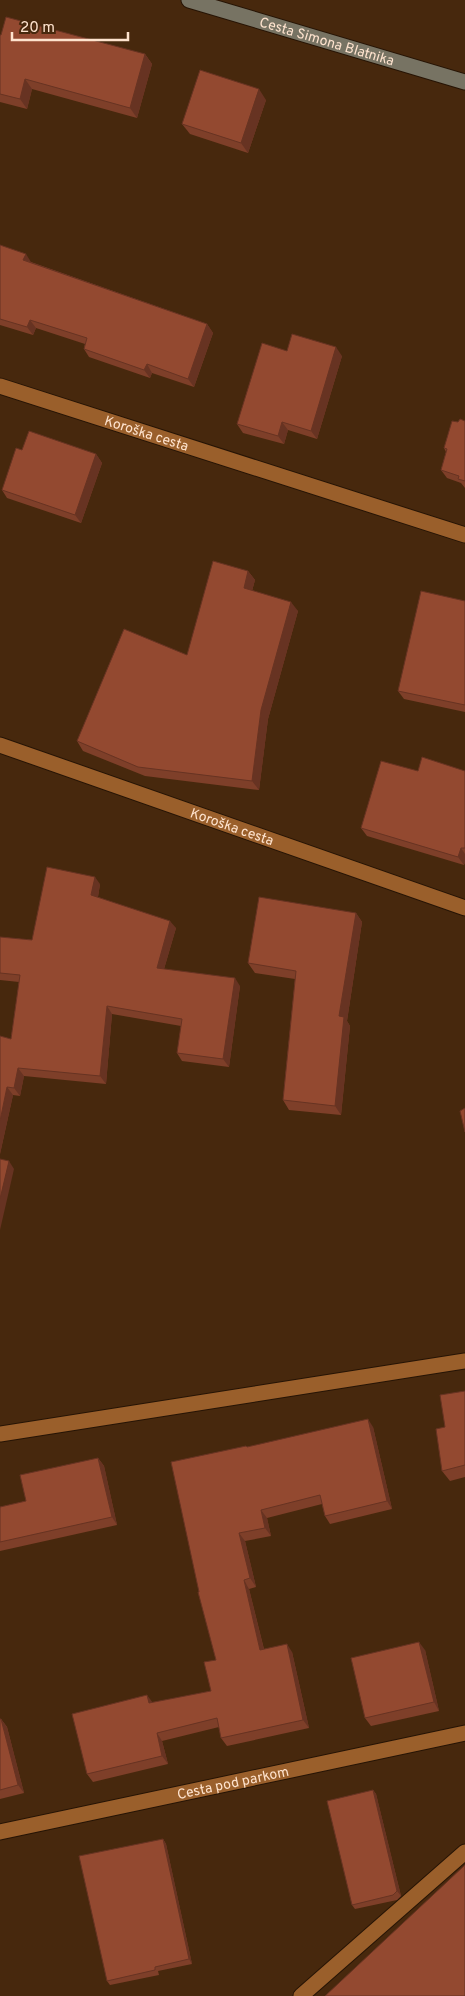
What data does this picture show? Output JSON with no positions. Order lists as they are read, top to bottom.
{
  "streets": {
    "street": ["Cesta Simona Blatnika", "Koroška cesta", "Cesta pod parkom"]
  },
  "scale_bar": "20 m"
}
